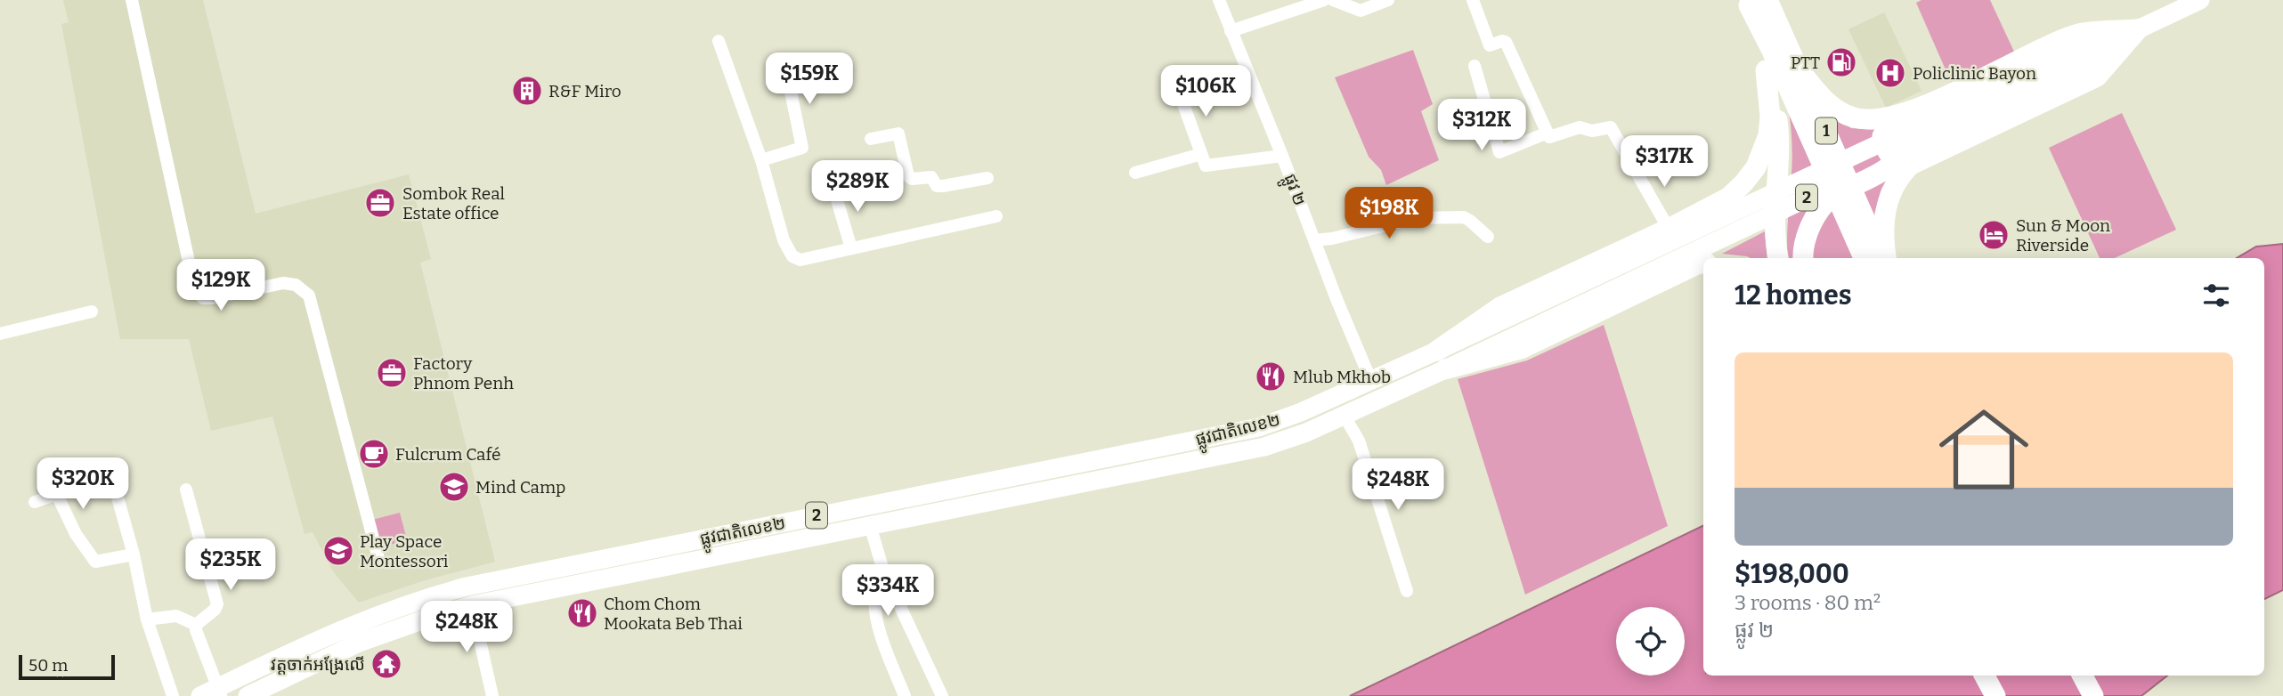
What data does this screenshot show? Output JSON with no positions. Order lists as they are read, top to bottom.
{
  "streets": {
    "highway": ["1"],
    "main road": ["2", "ផ្លូវជាតិលេខ២"],
    "street": ["ផ្លូវ ២"]
  },
  "crossings": [
    ["ផ្លូវ ២", "ផ្លូវជាតិលេខ២"],
    ["2", "ផ្លូវជាតិលេខ២"]
  ],
  "places": {
    "fuel station": ["PTT"],
    "hospital": ["Policlinic Bayon"],
    "building": ["R&F Miro"],
    "office": ["Sombok Real Estate office", "Factory Phnom Penh"],
    "hotel": ["Sun & Moon Riverside"],
    "restaurant": ["Mlub Mkhob", "Chom Chom Mookata Beb Thai"],
    "cafe": ["Fulcrum Café"],
    "school or university": ["Mind Camp", "Play Space Montessori"],
    "temple": ["វត្តចាក់អង្រែលើ"]
  },
  "scale_bar": "50 m",
  "page": {
    "price": [
      "$159K",
      "$106K",
      "$312K",
      "$317K",
      "$289K",
      "$198K",
      "$129K",
      "$320K",
      "$248K",
      "$235K",
      "$334K",
      "$248K"
    ],
    "heading": "12 homes",
    "list": [
      {
        "name": "$198,000",
        "note": "3 rooms · 80 m² · ផ្លូវ ២"
      }
    ],
    "scale": "50 m"
  }
}
